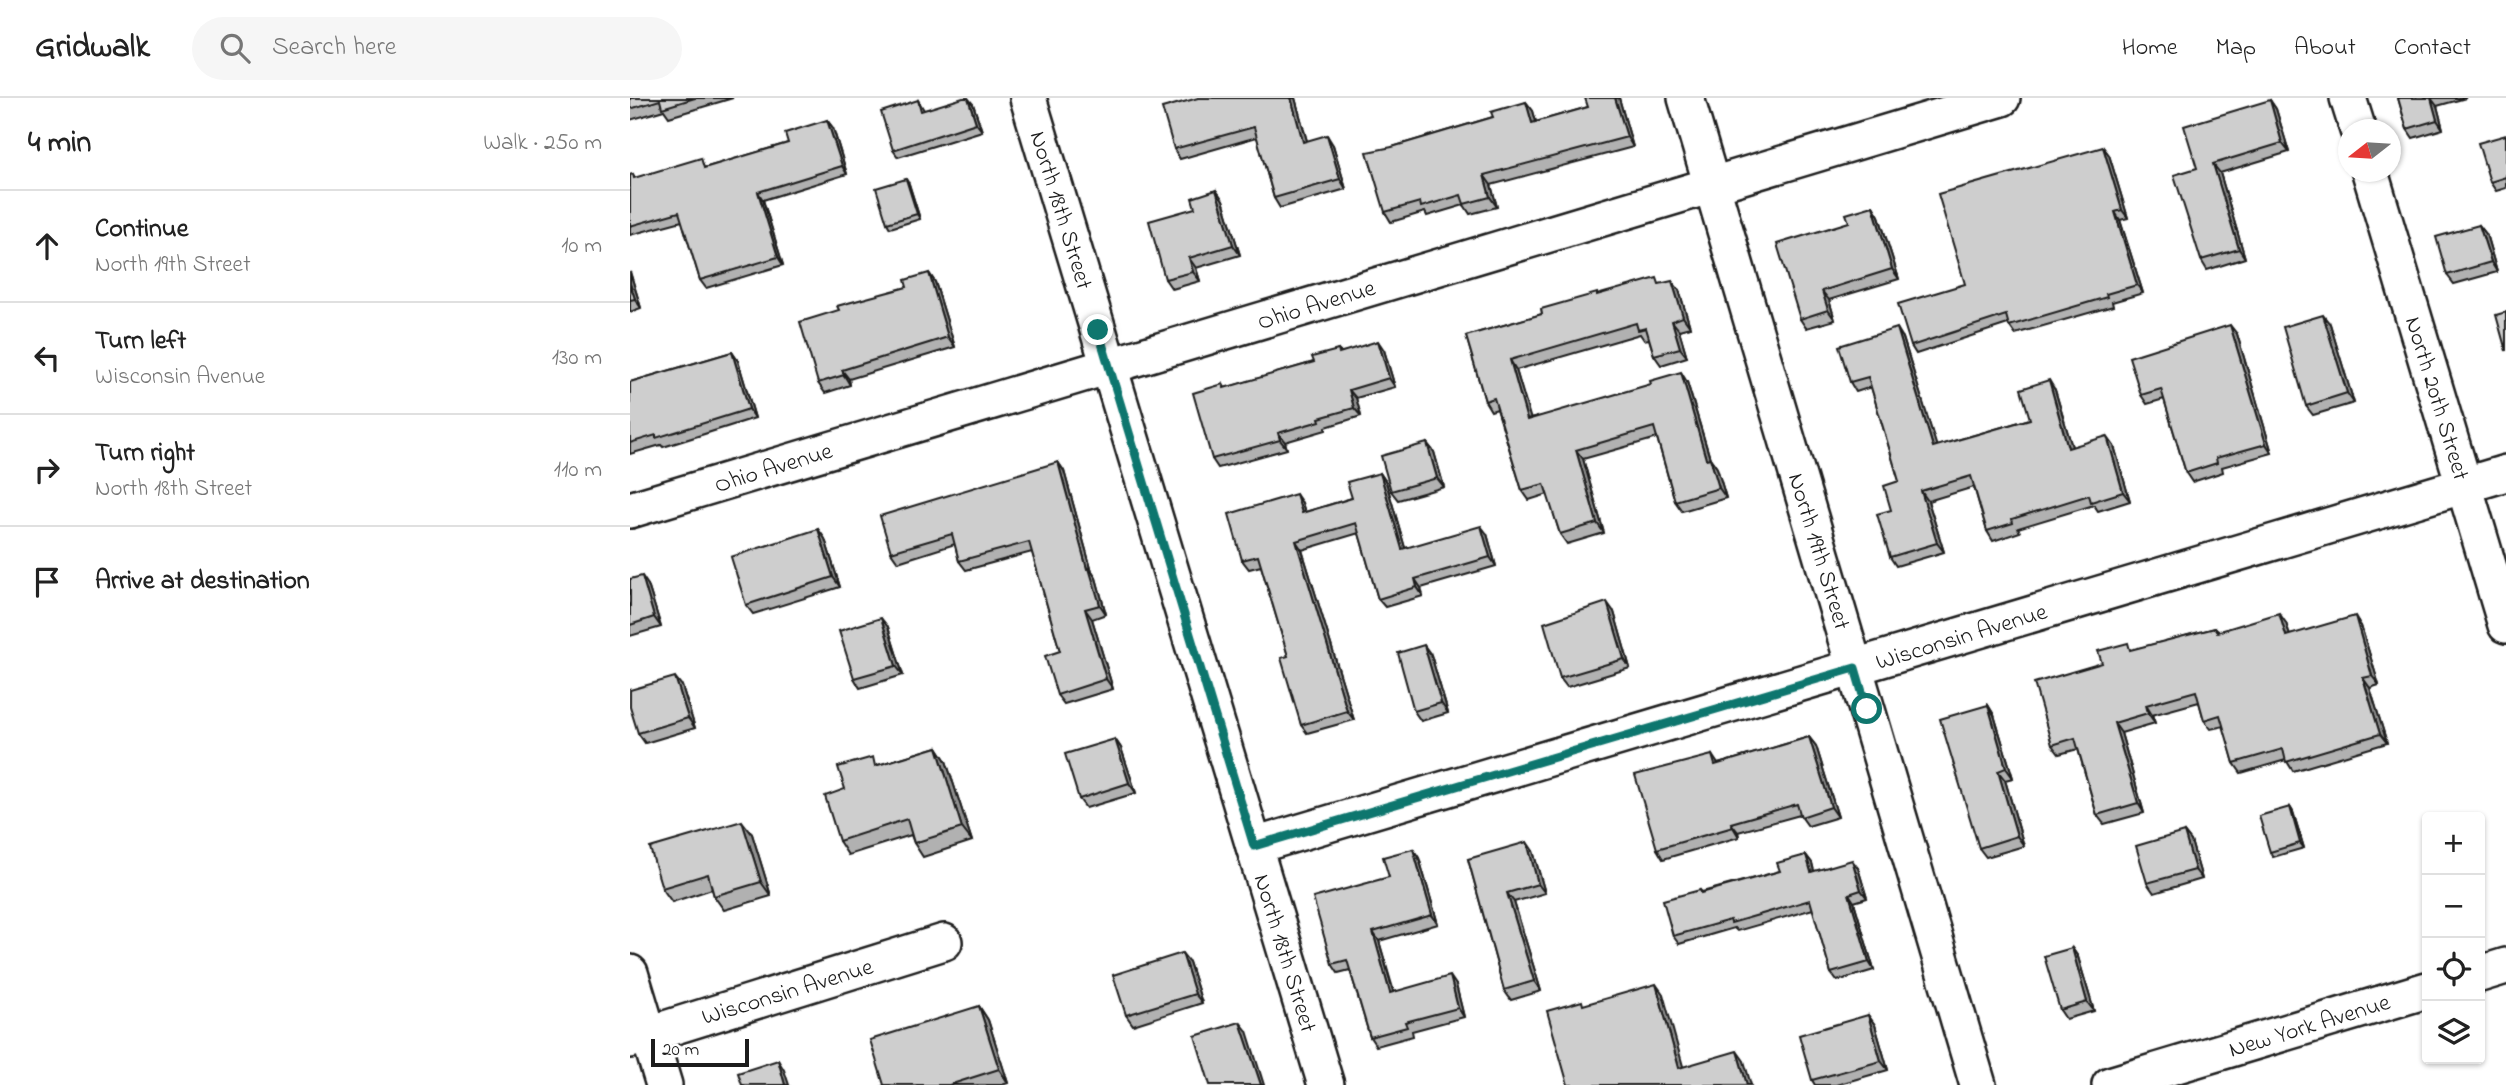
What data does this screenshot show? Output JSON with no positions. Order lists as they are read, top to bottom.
{
  "streets": {
    "street": [
      "North 18th Street",
      "Ohio Avenue",
      "North 20th Street",
      "North 19th Street",
      "Wisconsin Avenue",
      "New York Avenue"
    ]
  },
  "crossings": [
    ["North 18th Street", "Ohio Avenue"],
    ["North 18th Street", "Wisconsin Avenue"],
    ["Ohio Avenue", "North 19th Street"],
    ["North 20th Street", "Wisconsin Avenue"],
    ["North 19th Street", "Wisconsin Avenue"]
  ],
  "scale_bar": "20 m",
  "north": "left",
  "page": {
    "header": "Gridwalk",
    "search": "Search here",
    "nav": [
      "Home",
      "Map",
      "About",
      "Contact"
    ],
    "heading": ["4 min", "Walk · 250 m"],
    "list": [
      ["Continue", "North 19th Street", "10 m"],
      ["Turn left", "Wisconsin Avenue", "130 m"],
      ["Turn right", "North 18th Street", "110 m"],
      "Arrive at destination"
    ],
    "map_buttons": ["+", "−"],
    "scale": "20 m"
  }
}
